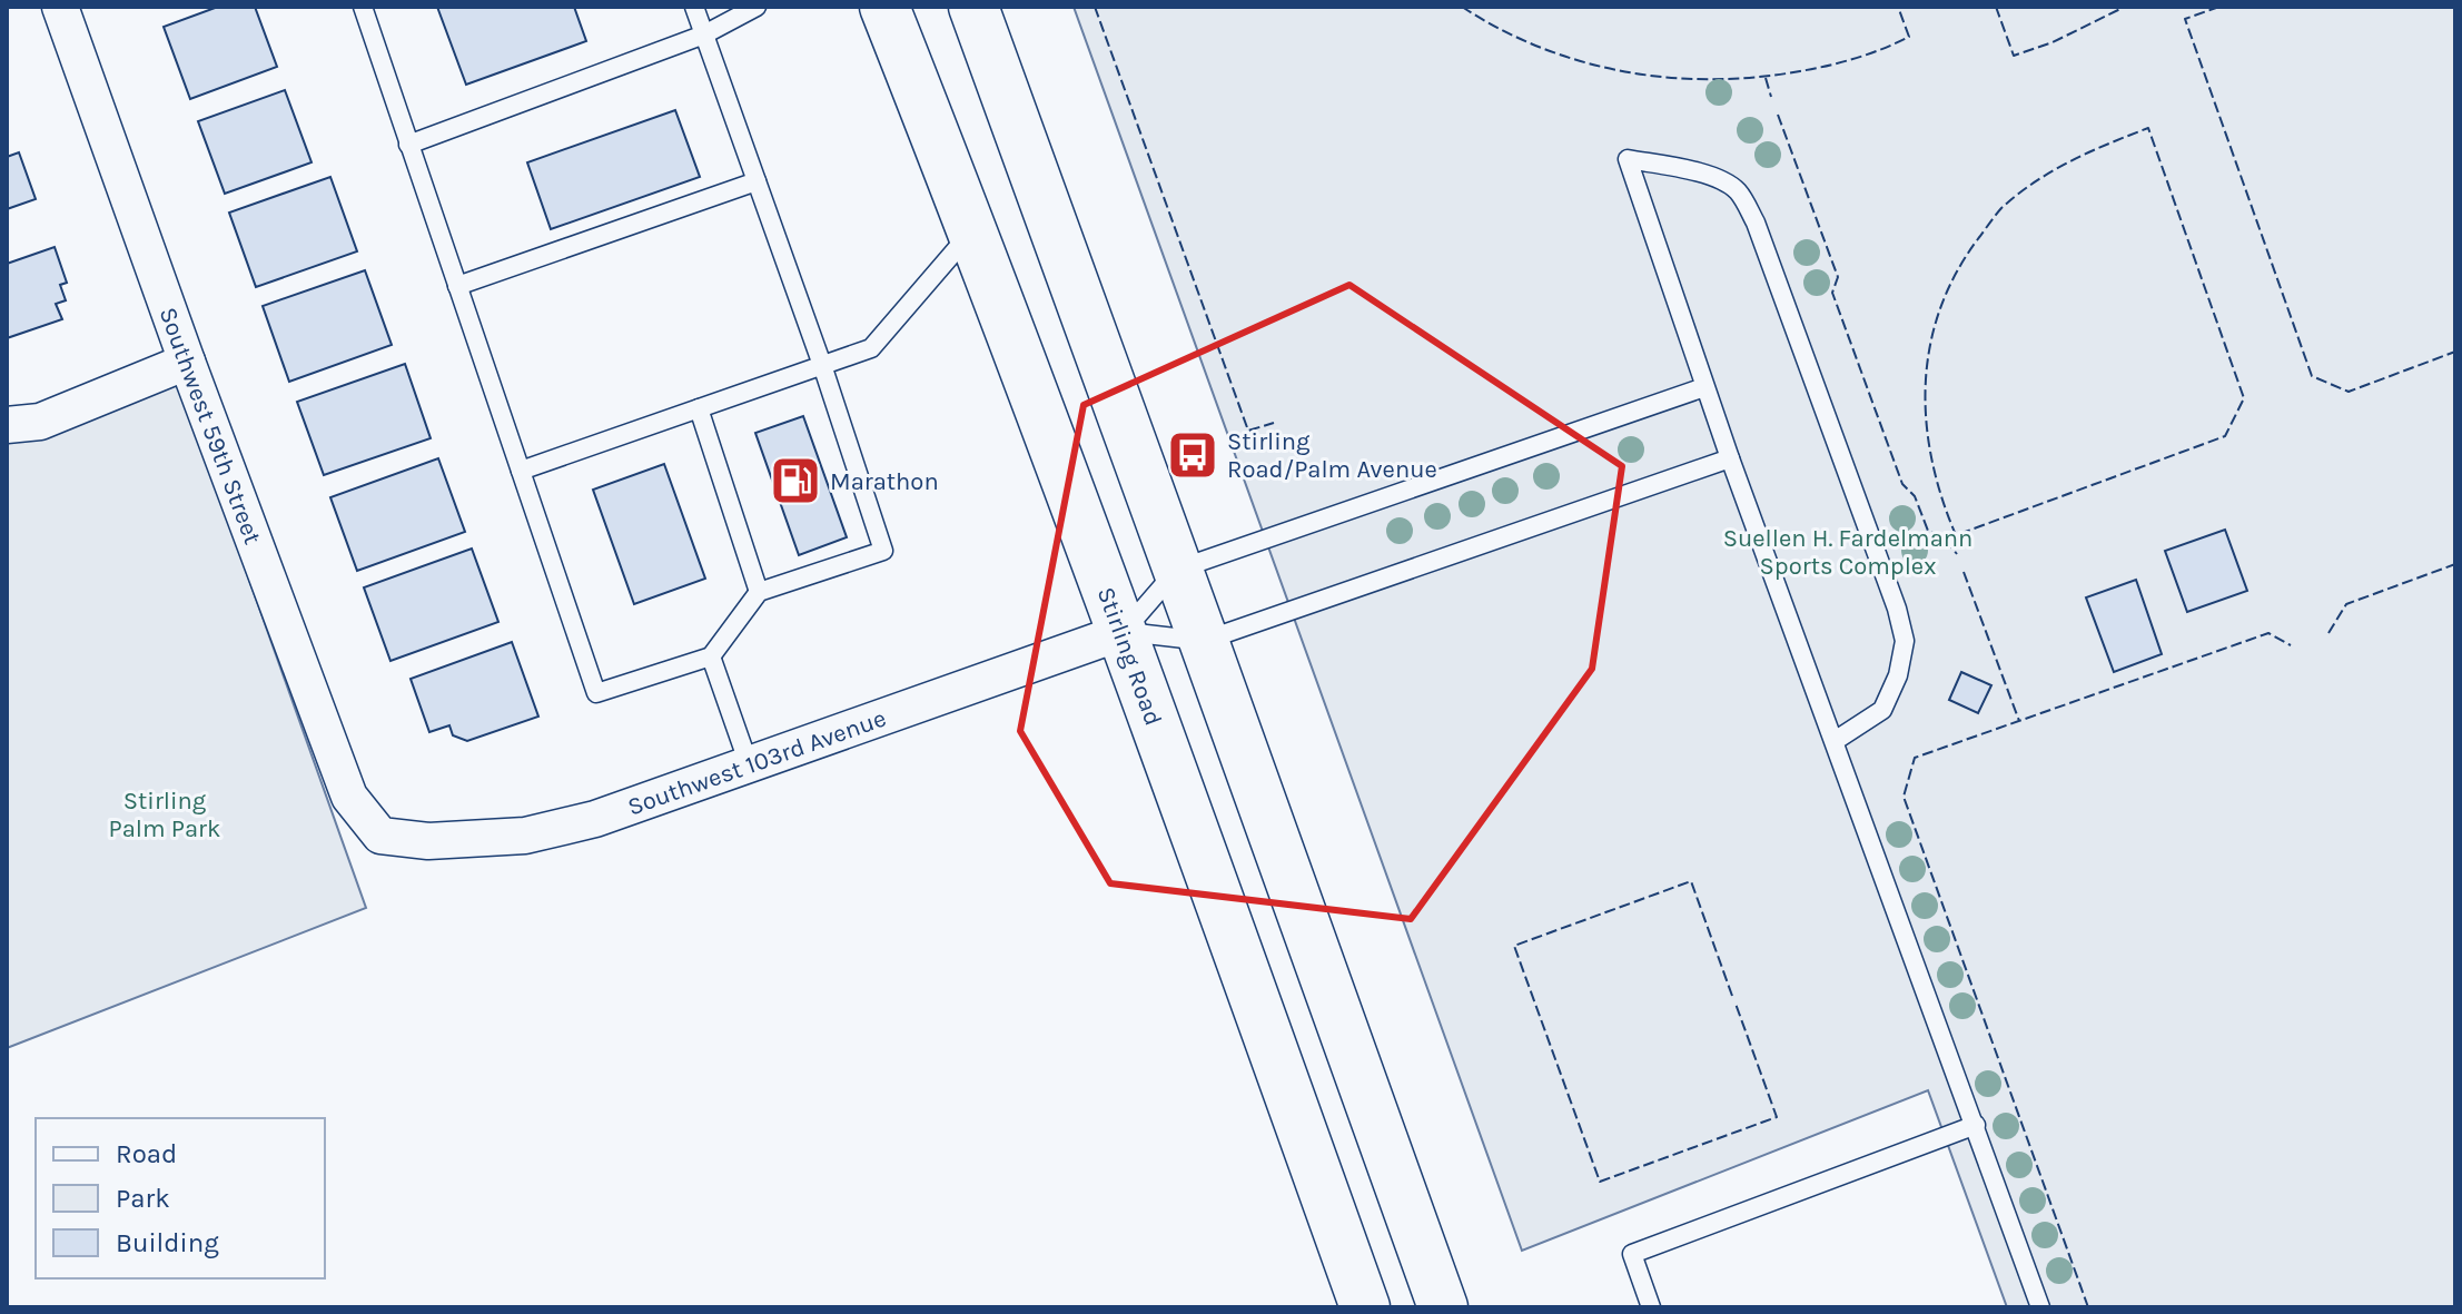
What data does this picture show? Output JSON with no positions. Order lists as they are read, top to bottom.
{
  "streets": {
    "main road": ["Stirling Road"],
    "street": ["Southwest 59th Street", "Southwest 103rd Avenue"]
  },
  "crossings": [
    ["Southwest 59th Street", "Southwest 103rd Avenue"],
    ["Stirling Road", "Southwest 103rd Avenue"]
  ],
  "parks": ["Suellen H. Fardelmann Sports Complex", "Stirling Palm Park"],
  "places": {
    "bus stop": ["Stirling Road/Palm Avenue"],
    "fuel station": ["Marathon"]
  },
  "legend": ["Road", "Park", "Building"]
}
